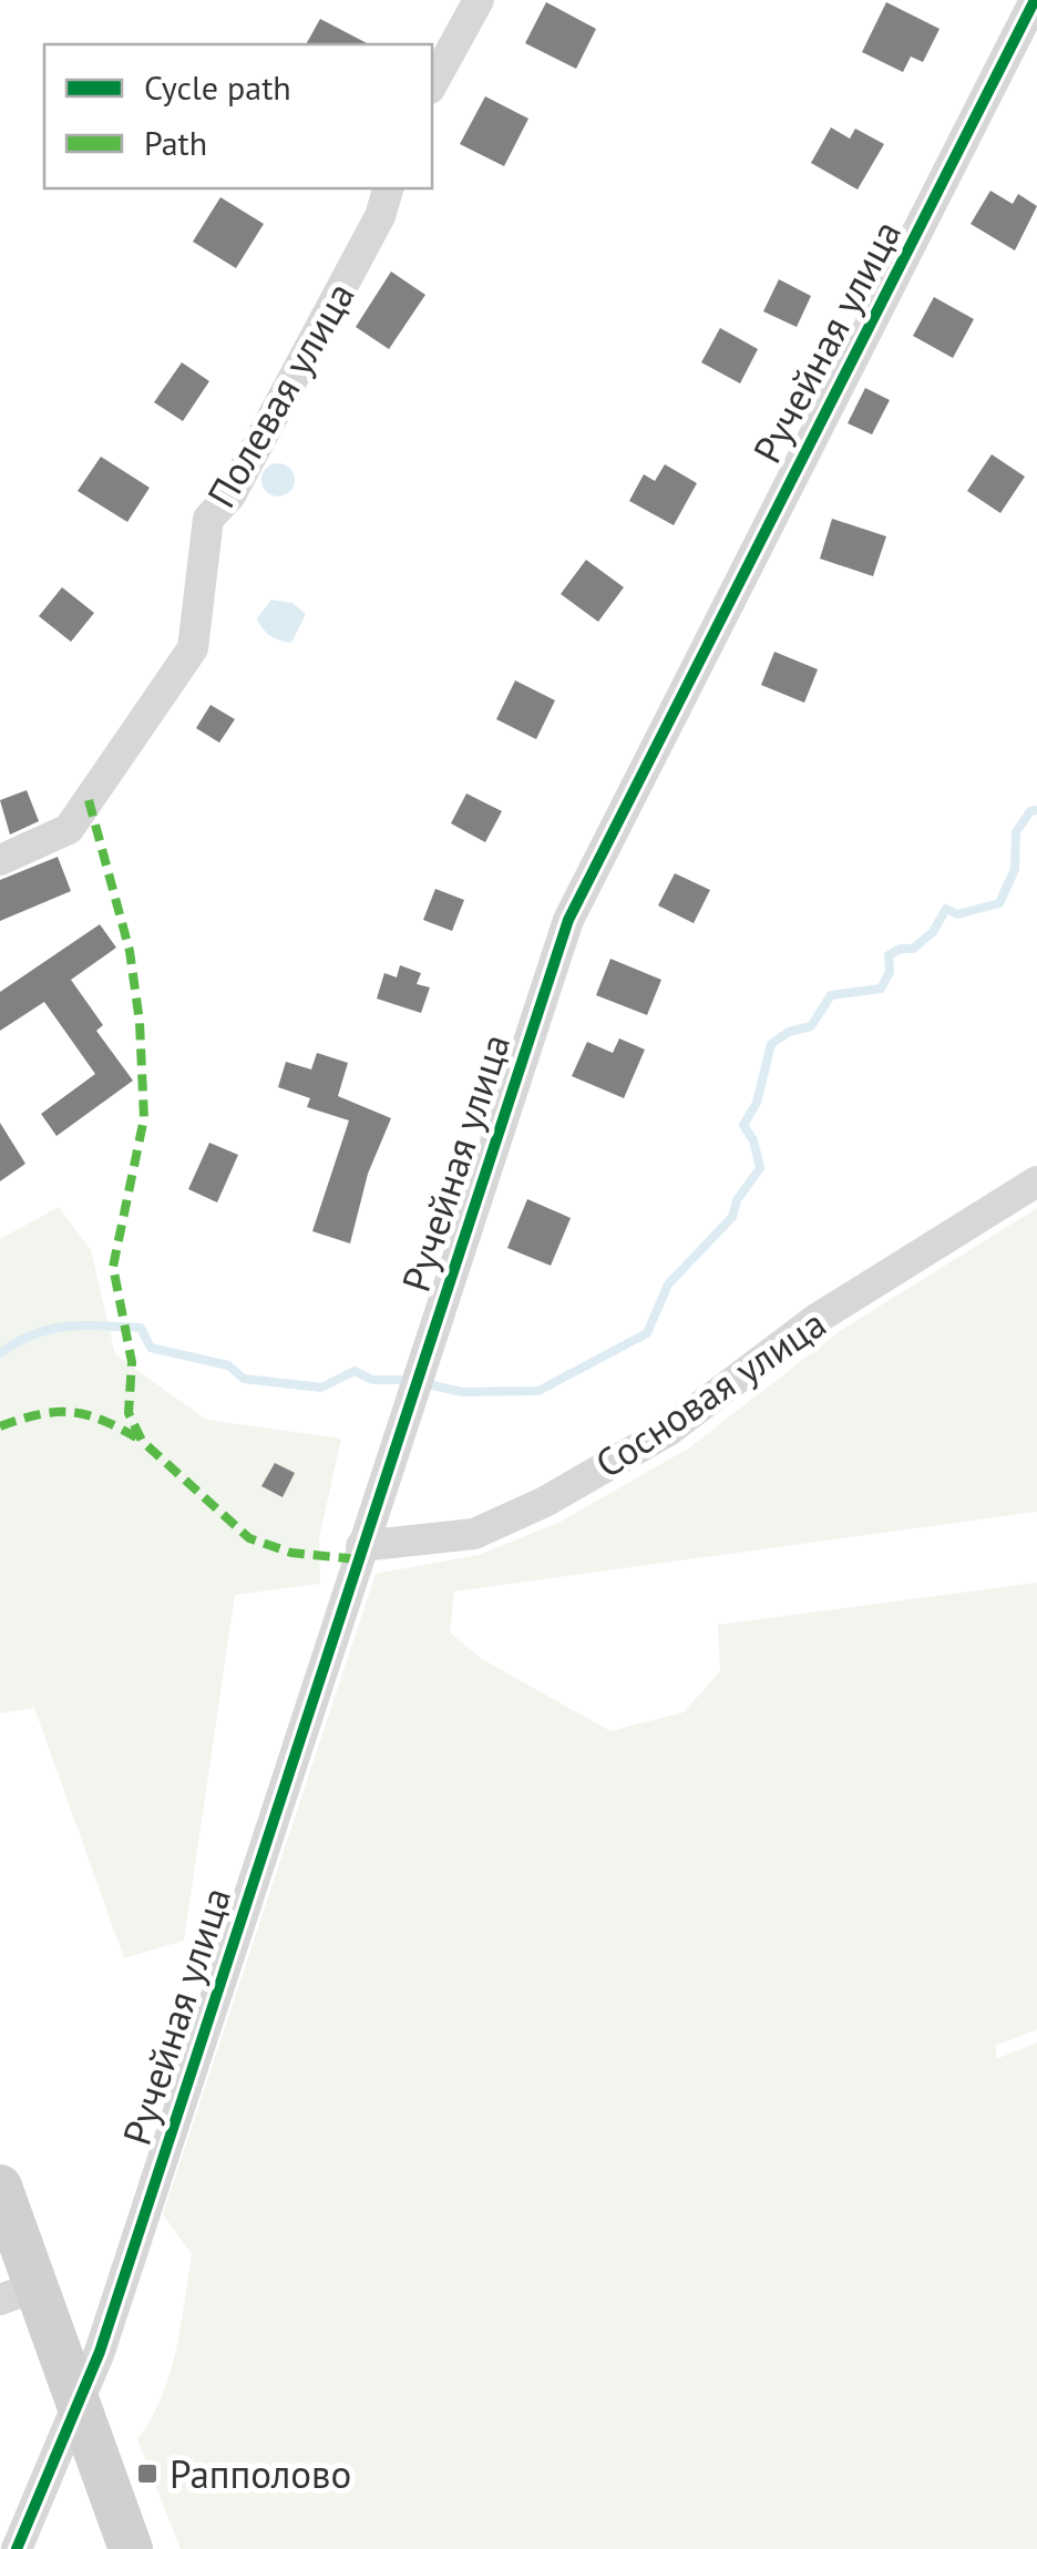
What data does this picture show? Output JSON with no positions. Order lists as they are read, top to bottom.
{
  "streets": {
    "street": ["Ручейная улица", "Полевая улица", "Сосновая улица"]
  },
  "crossings": [
    ["Ручейная улица", "Сосновая улица"]
  ],
  "places": {
    "transit": ["Рапполово"]
  },
  "legend": ["Cycle path", "Path"]
}
